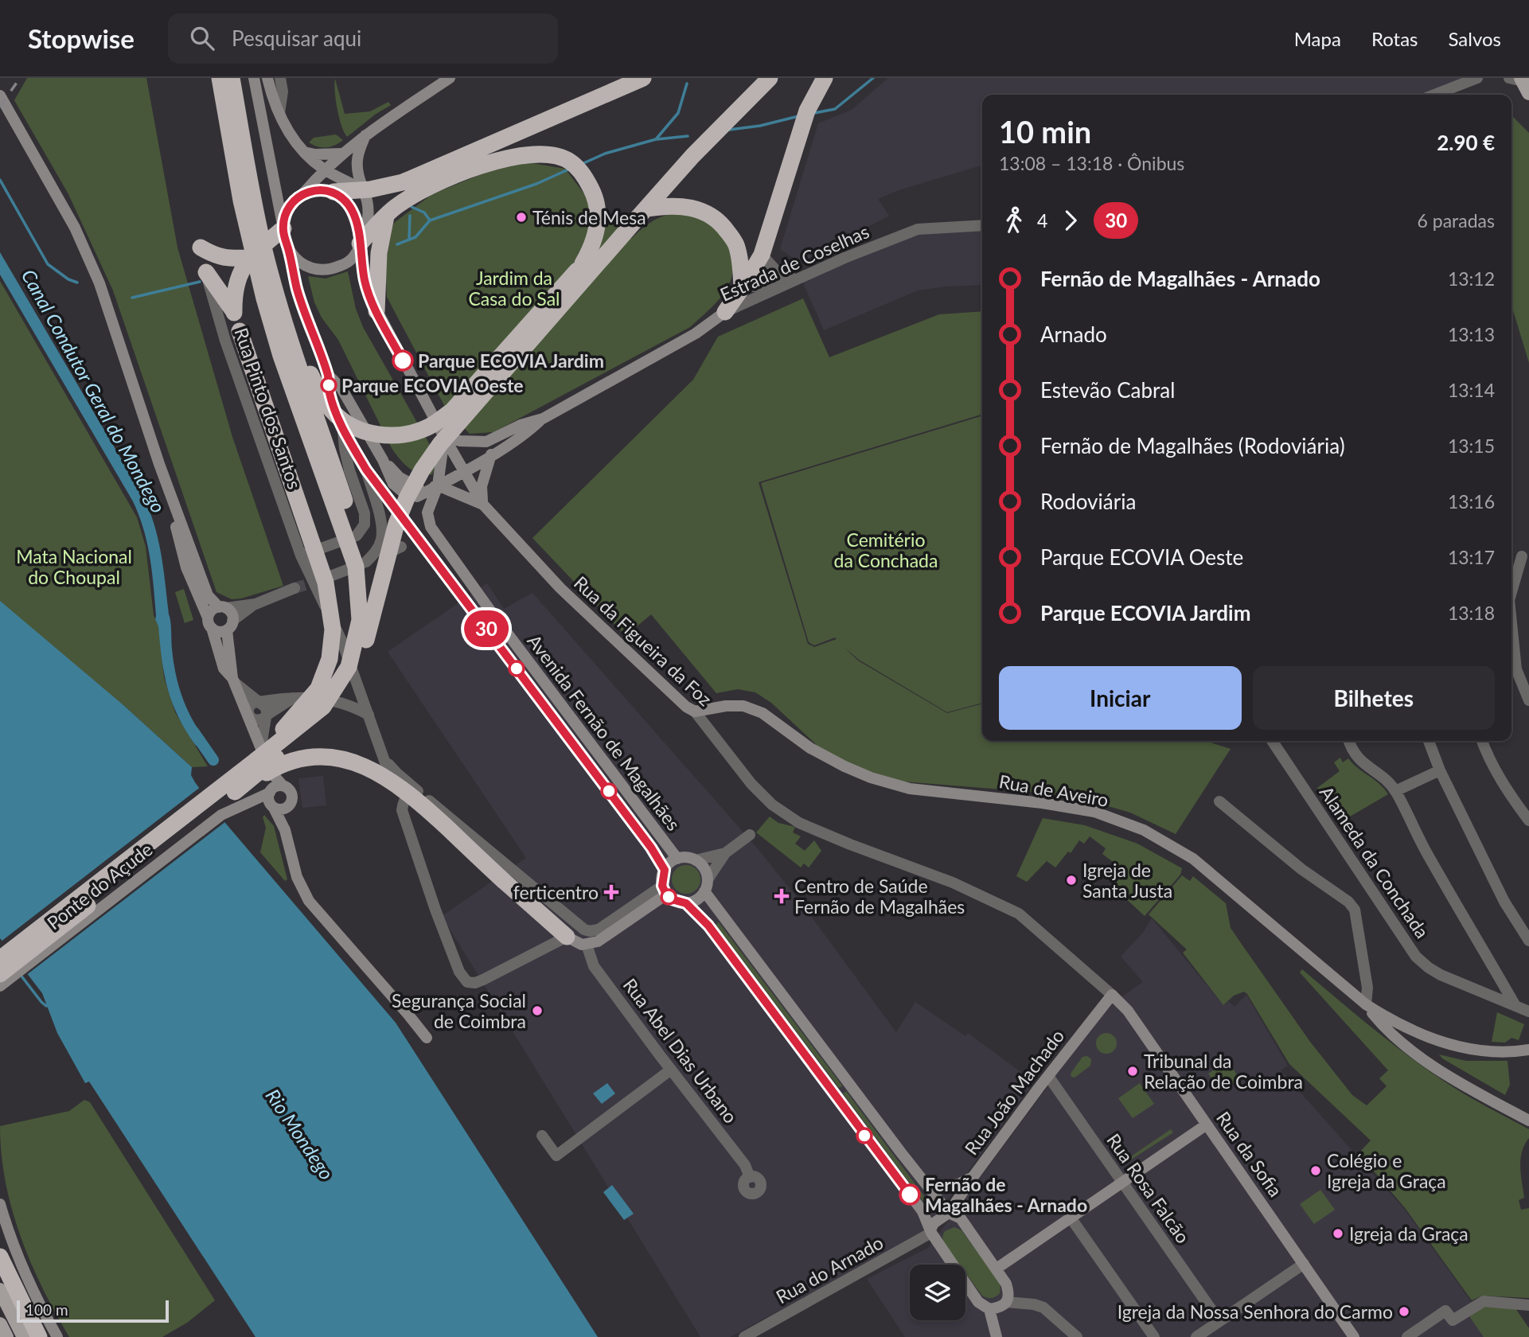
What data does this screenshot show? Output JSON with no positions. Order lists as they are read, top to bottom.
{
  "streets": {
    "main road": [
      "Estrada de Coselhas",
      "Rua da Figueira da Foz",
      "Avenida Fernão de Magalhães",
      "Rua de Aveiro",
      "Ponte do Açude",
      "Rua João Machado",
      "Rua da Sofia"
    ],
    "street": [
      "Rua Pinto dos Santos",
      "Alameda da Conchada",
      "Rua Abel Dias Urbano",
      "Rua Rosa Falcão",
      "Rua do Arnado"
    ]
  },
  "crossings": [
    ["Rua da Figueira da Foz", "Avenida Fernão de Magalhães"],
    ["Rua da Figueira da Foz", "Rua de Aveiro"],
    ["Rua da Figueira da Foz", "Rua João Machado"],
    ["Rua da Figueira da Foz", "Rua da Sofia"],
    ["Rua João Machado", "Rua da Sofia"],
    ["Rua João Machado", "Rua Rosa Falcão"]
  ],
  "water": ["Canal Condutor Geral do Mondego", "Rio Mondego"],
  "parks": ["Jardim da Casa do Sal", "Cemitério da Conchada", "Mata Nacional do Choupal"],
  "places": {
    "other": [
      "Ténis de Mesa",
      "Parque ECOVIA Jardim",
      "Parque ECOVIA Oeste",
      "Igreja de Santa Justa",
      "Segurança Social de Coimbra",
      "Tribunal da Relação de Coimbra",
      "Colégio e Igreja da Graça",
      "Fernão de Magalhães - Arnado",
      "Igreja da Graça",
      "Igreja da Nossa Senhora do Carmo"
    ],
    "health": ["ferticentro", "Centro de Saúde Fernão de Magalhães"]
  },
  "lines": ["bus line 30"],
  "scale_bar": "100 m",
  "page": {
    "header": "Stopwise",
    "search": "Pesquisar aqui",
    "nav": ["Mapa", "Rotas", "Salvos"],
    "on_map": "30",
    "heading": ["10 min", "13:08 – 13:18 · Ônibus", "2.90 €"],
    "legs": ["4", "30", "6 paradas"],
    "list": [
      {
        "name": "Fernão de Magalhães - Arnado",
        "value": "13:12"
      },
      {
        "name": "Arnado",
        "value": "13:13"
      },
      {
        "name": "Estevão Cabral",
        "value": "13:14"
      },
      {
        "name": "Fernão de Magalhães (Rodoviária)",
        "value": "13:15"
      },
      {
        "name": "Rodoviária",
        "value": "13:16"
      },
      {
        "name": "Parque ECOVIA Oeste",
        "value": "13:17"
      },
      {
        "name": "Parque ECOVIA Jardim",
        "value": "13:18"
      }
    ],
    "buttons": ["Iniciar", "Bilhetes"],
    "scale": "100 m"
  }
}
